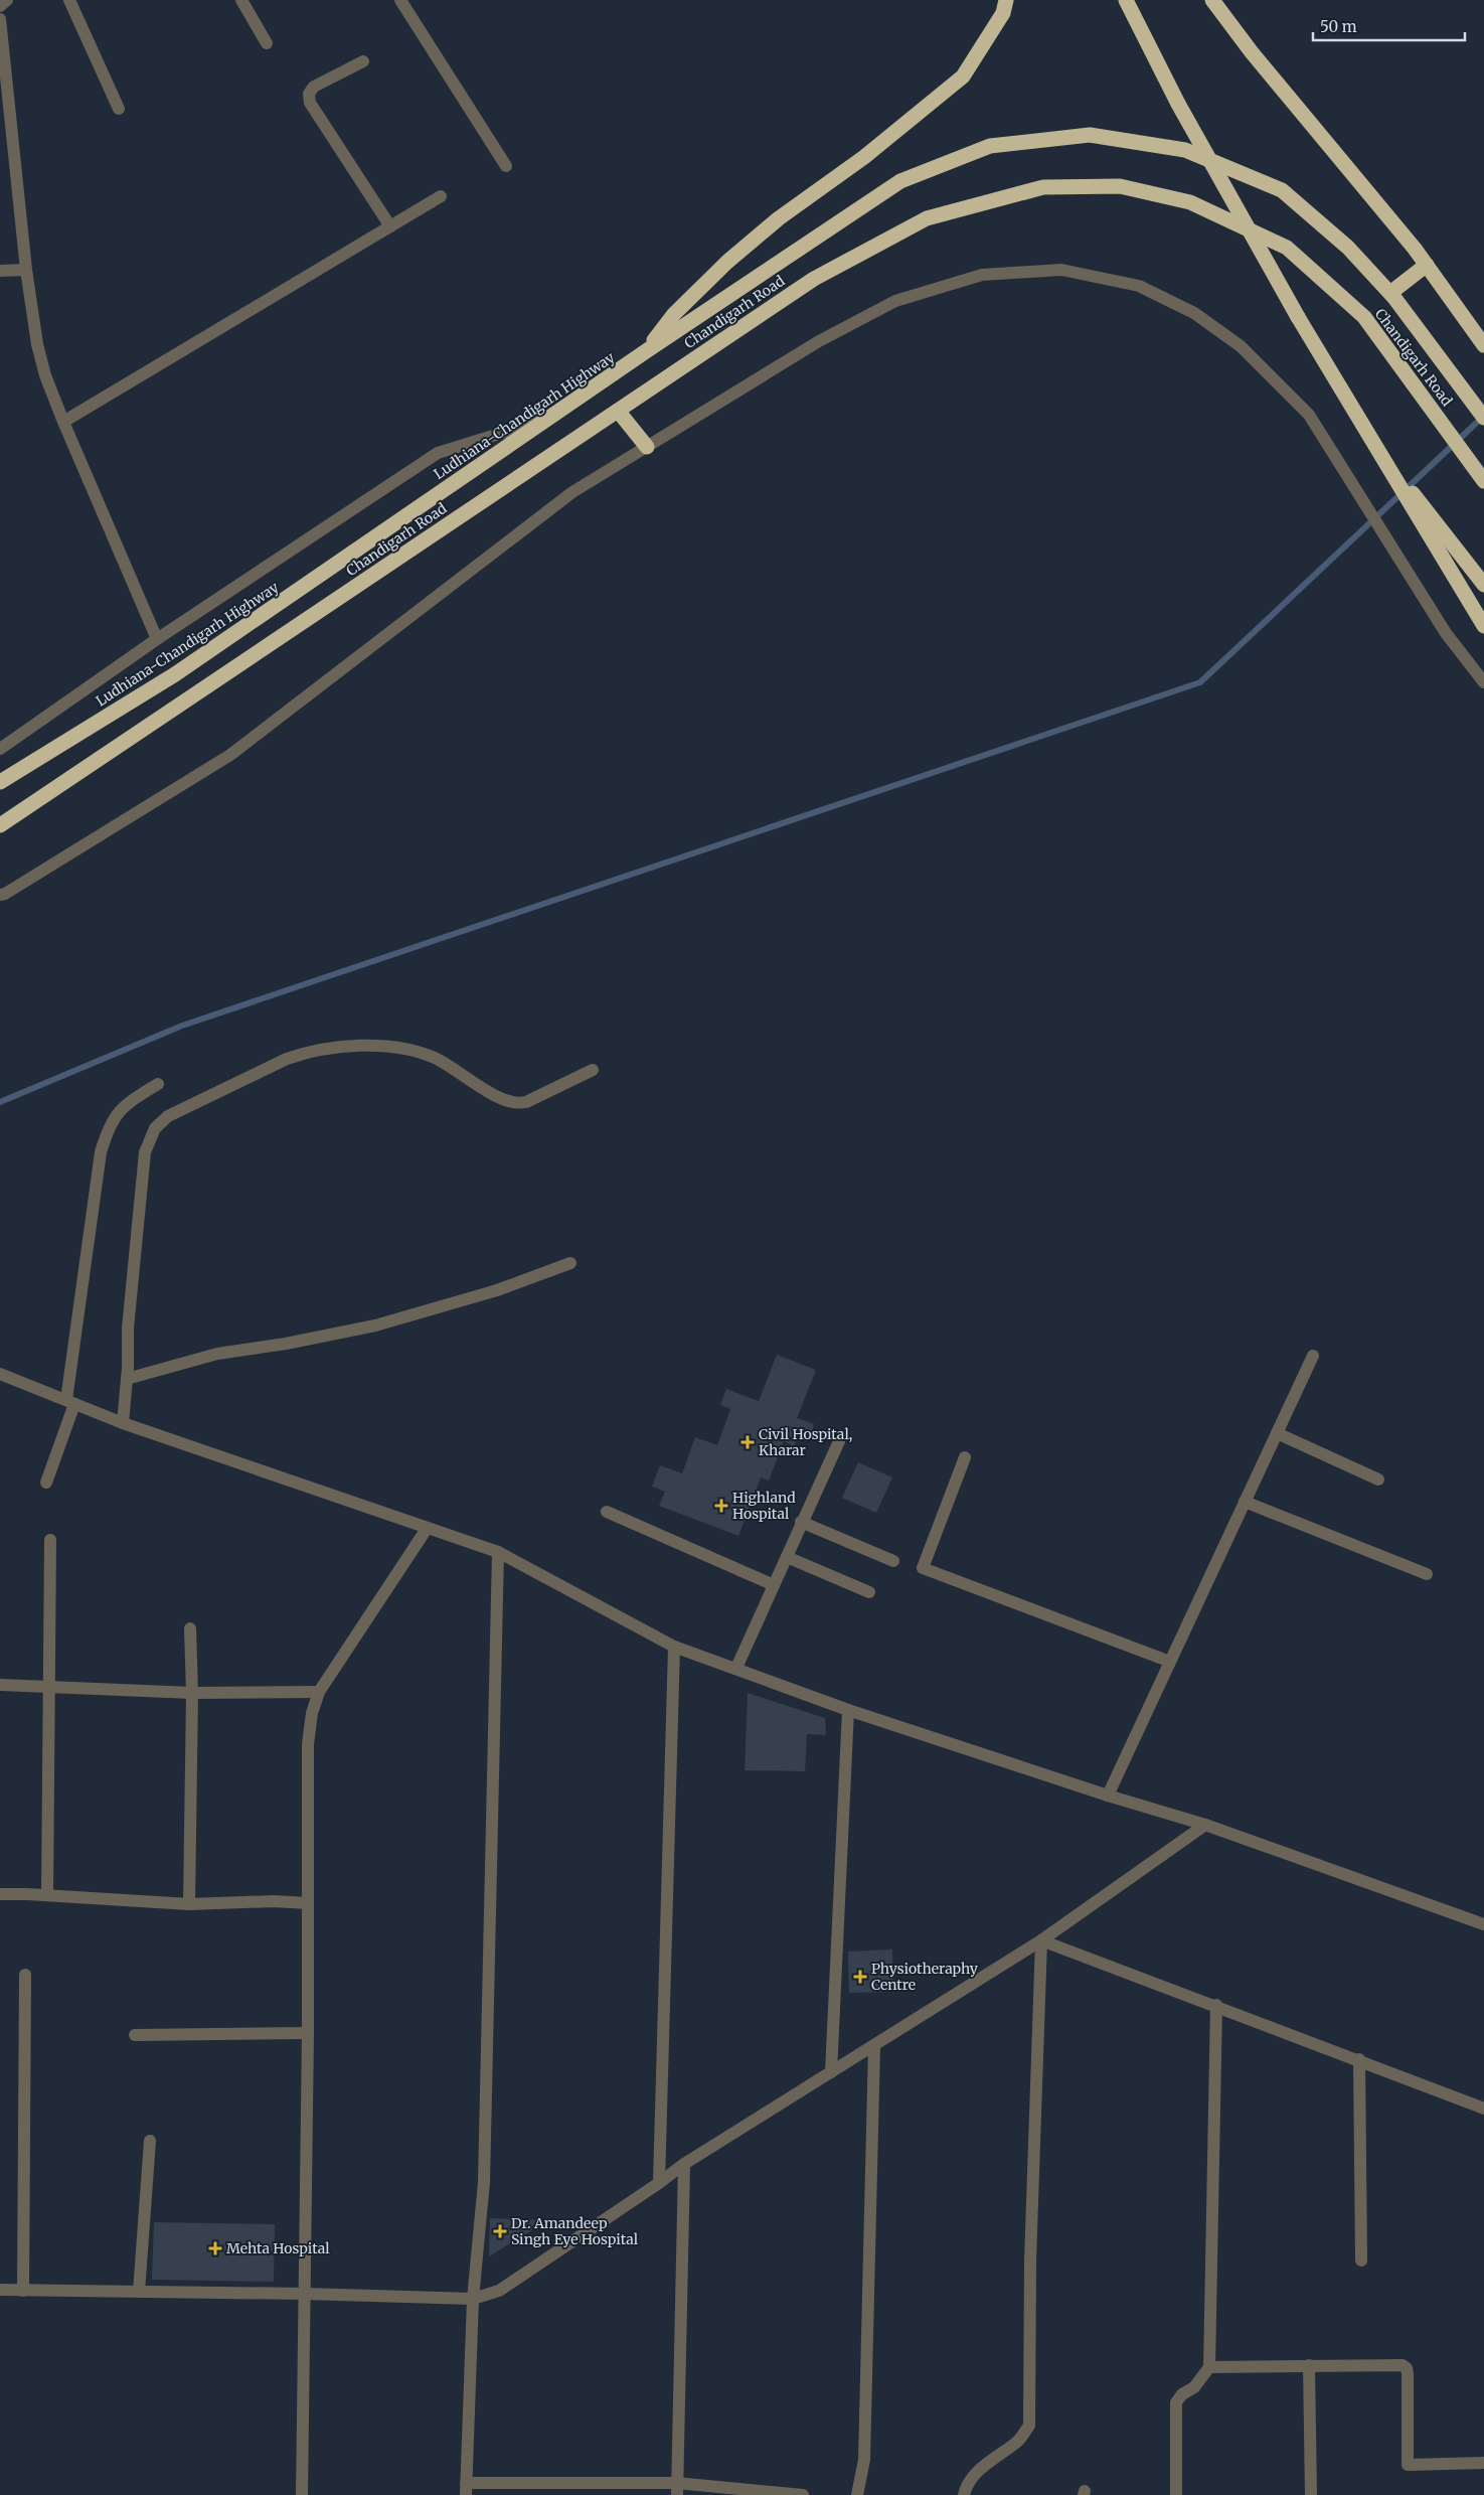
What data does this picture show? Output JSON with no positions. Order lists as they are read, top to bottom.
{
  "streets": {
    "highway": ["Chandigarh Road", "Ludhiana-Chandigarh Highway"]
  },
  "crossings": [
    ["Chandigarh Road", "Ludhiana-Chandigarh Highway"]
  ],
  "places": {
    "health": [
      "Civil Hospital, Kharar",
      "Highland Hospital",
      "Physiotheraphy Centre",
      "Dr. Amandeep Singh Eye Hospital",
      "Mehta Hospital"
    ]
  },
  "scale_bar": "50 m"
}
